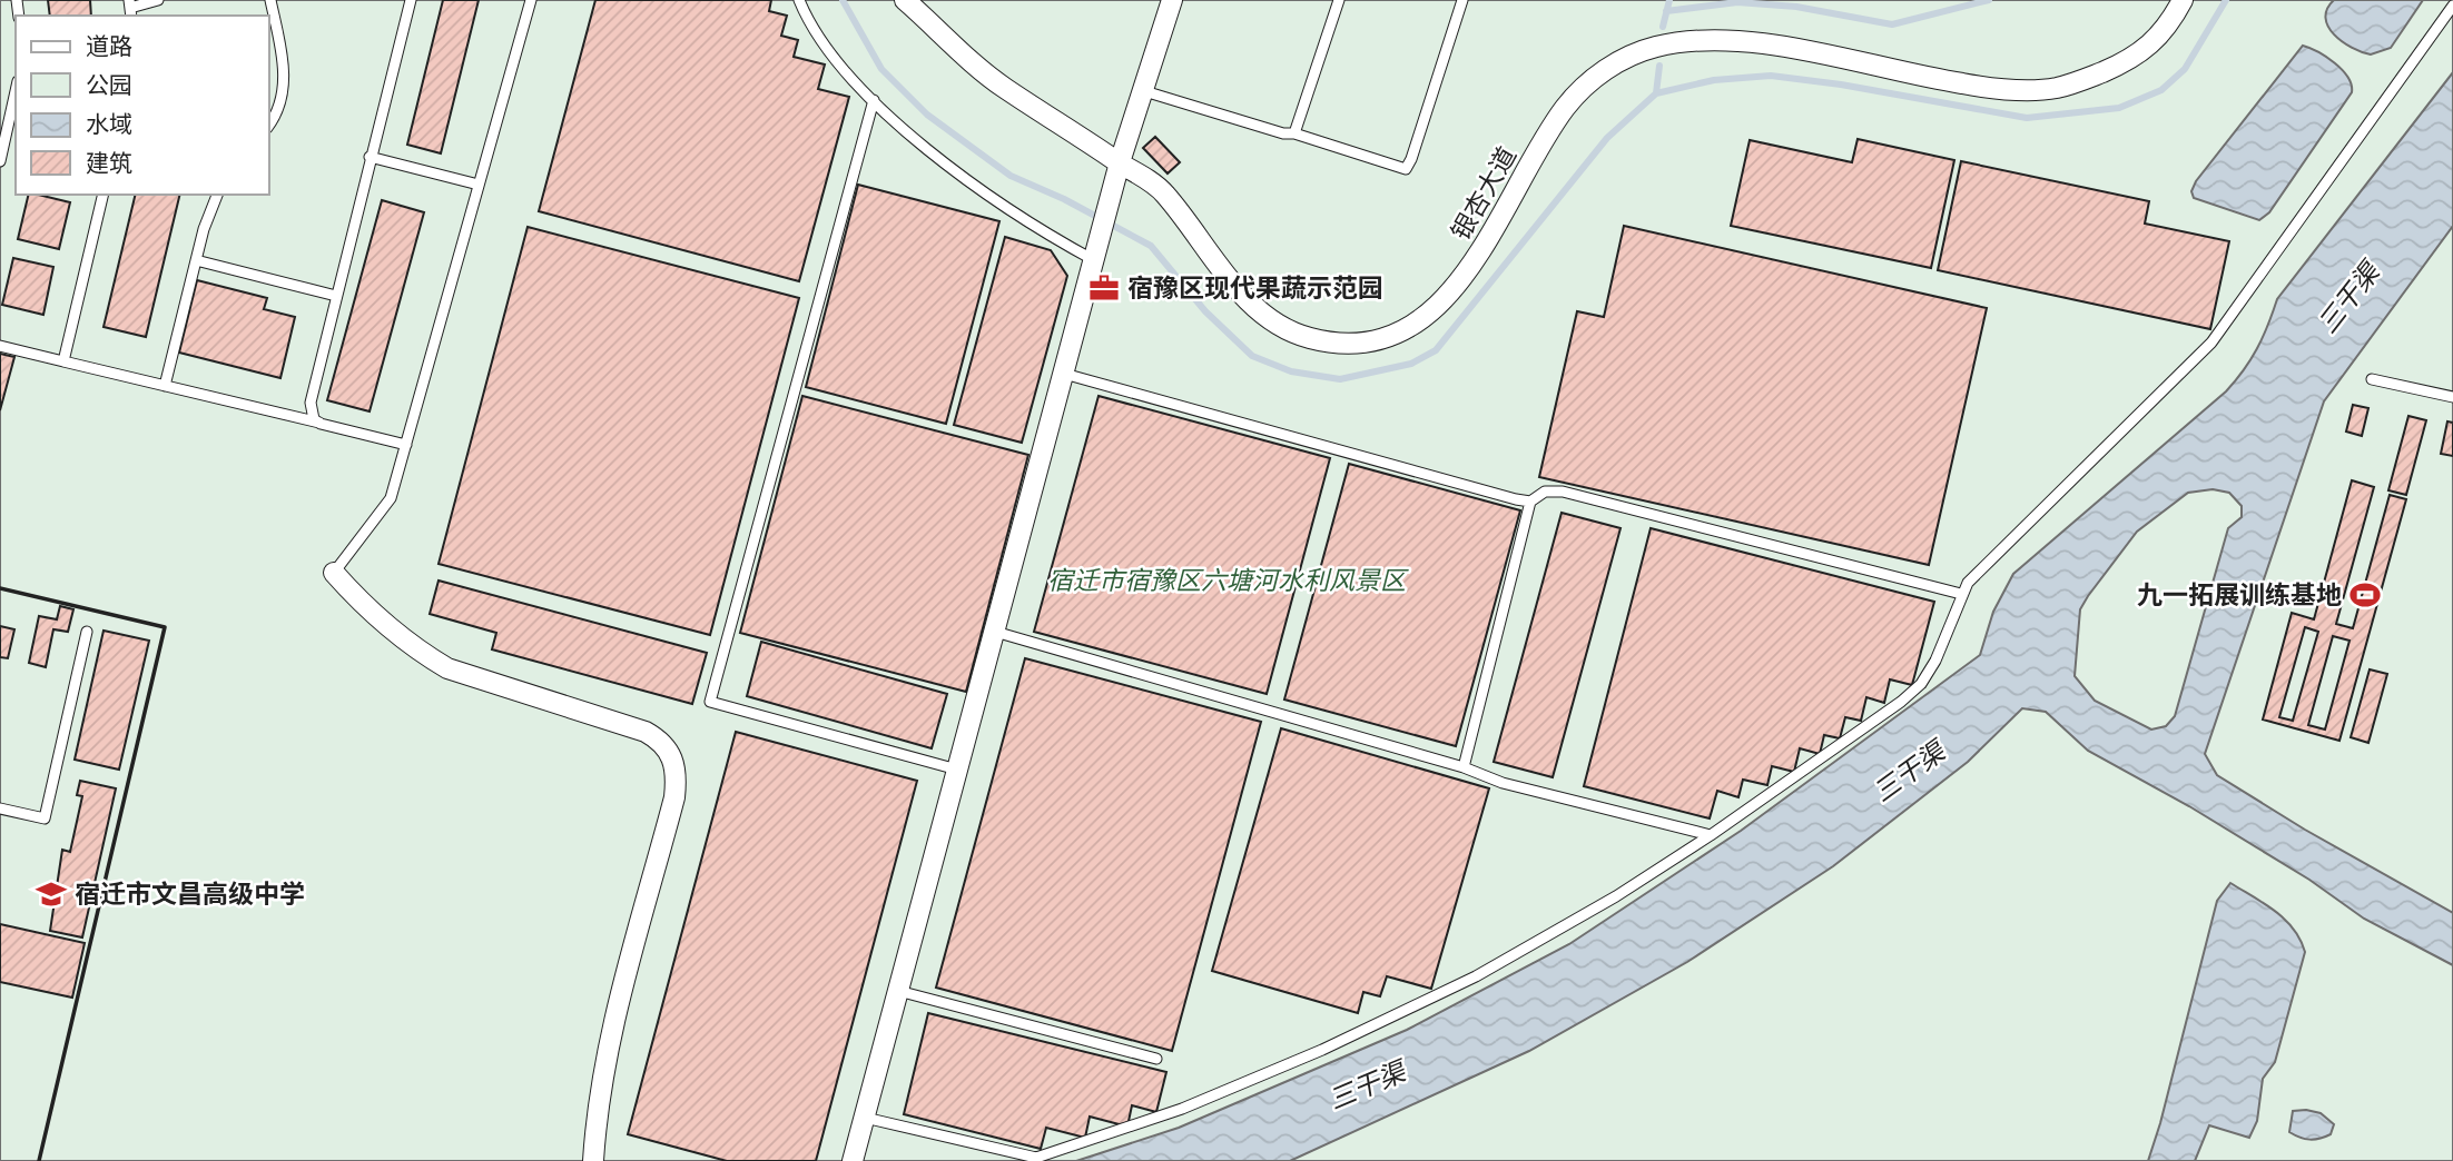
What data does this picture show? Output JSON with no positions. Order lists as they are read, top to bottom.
{
  "streets": {
    "street": ["银杏大道"]
  },
  "water": ["三干渠"],
  "parks": ["宿迁市宿豫区六塘河水利风景区"],
  "places": {
    "office": ["宿豫区现代果蔬示范园"],
    "sports": ["九一拓展训练基地"],
    "school or university": ["宿迁市文昌高级中学"]
  },
  "legend": [
    "道路",
    "公园",
    "水域",
    "建筑"
  ]
}
